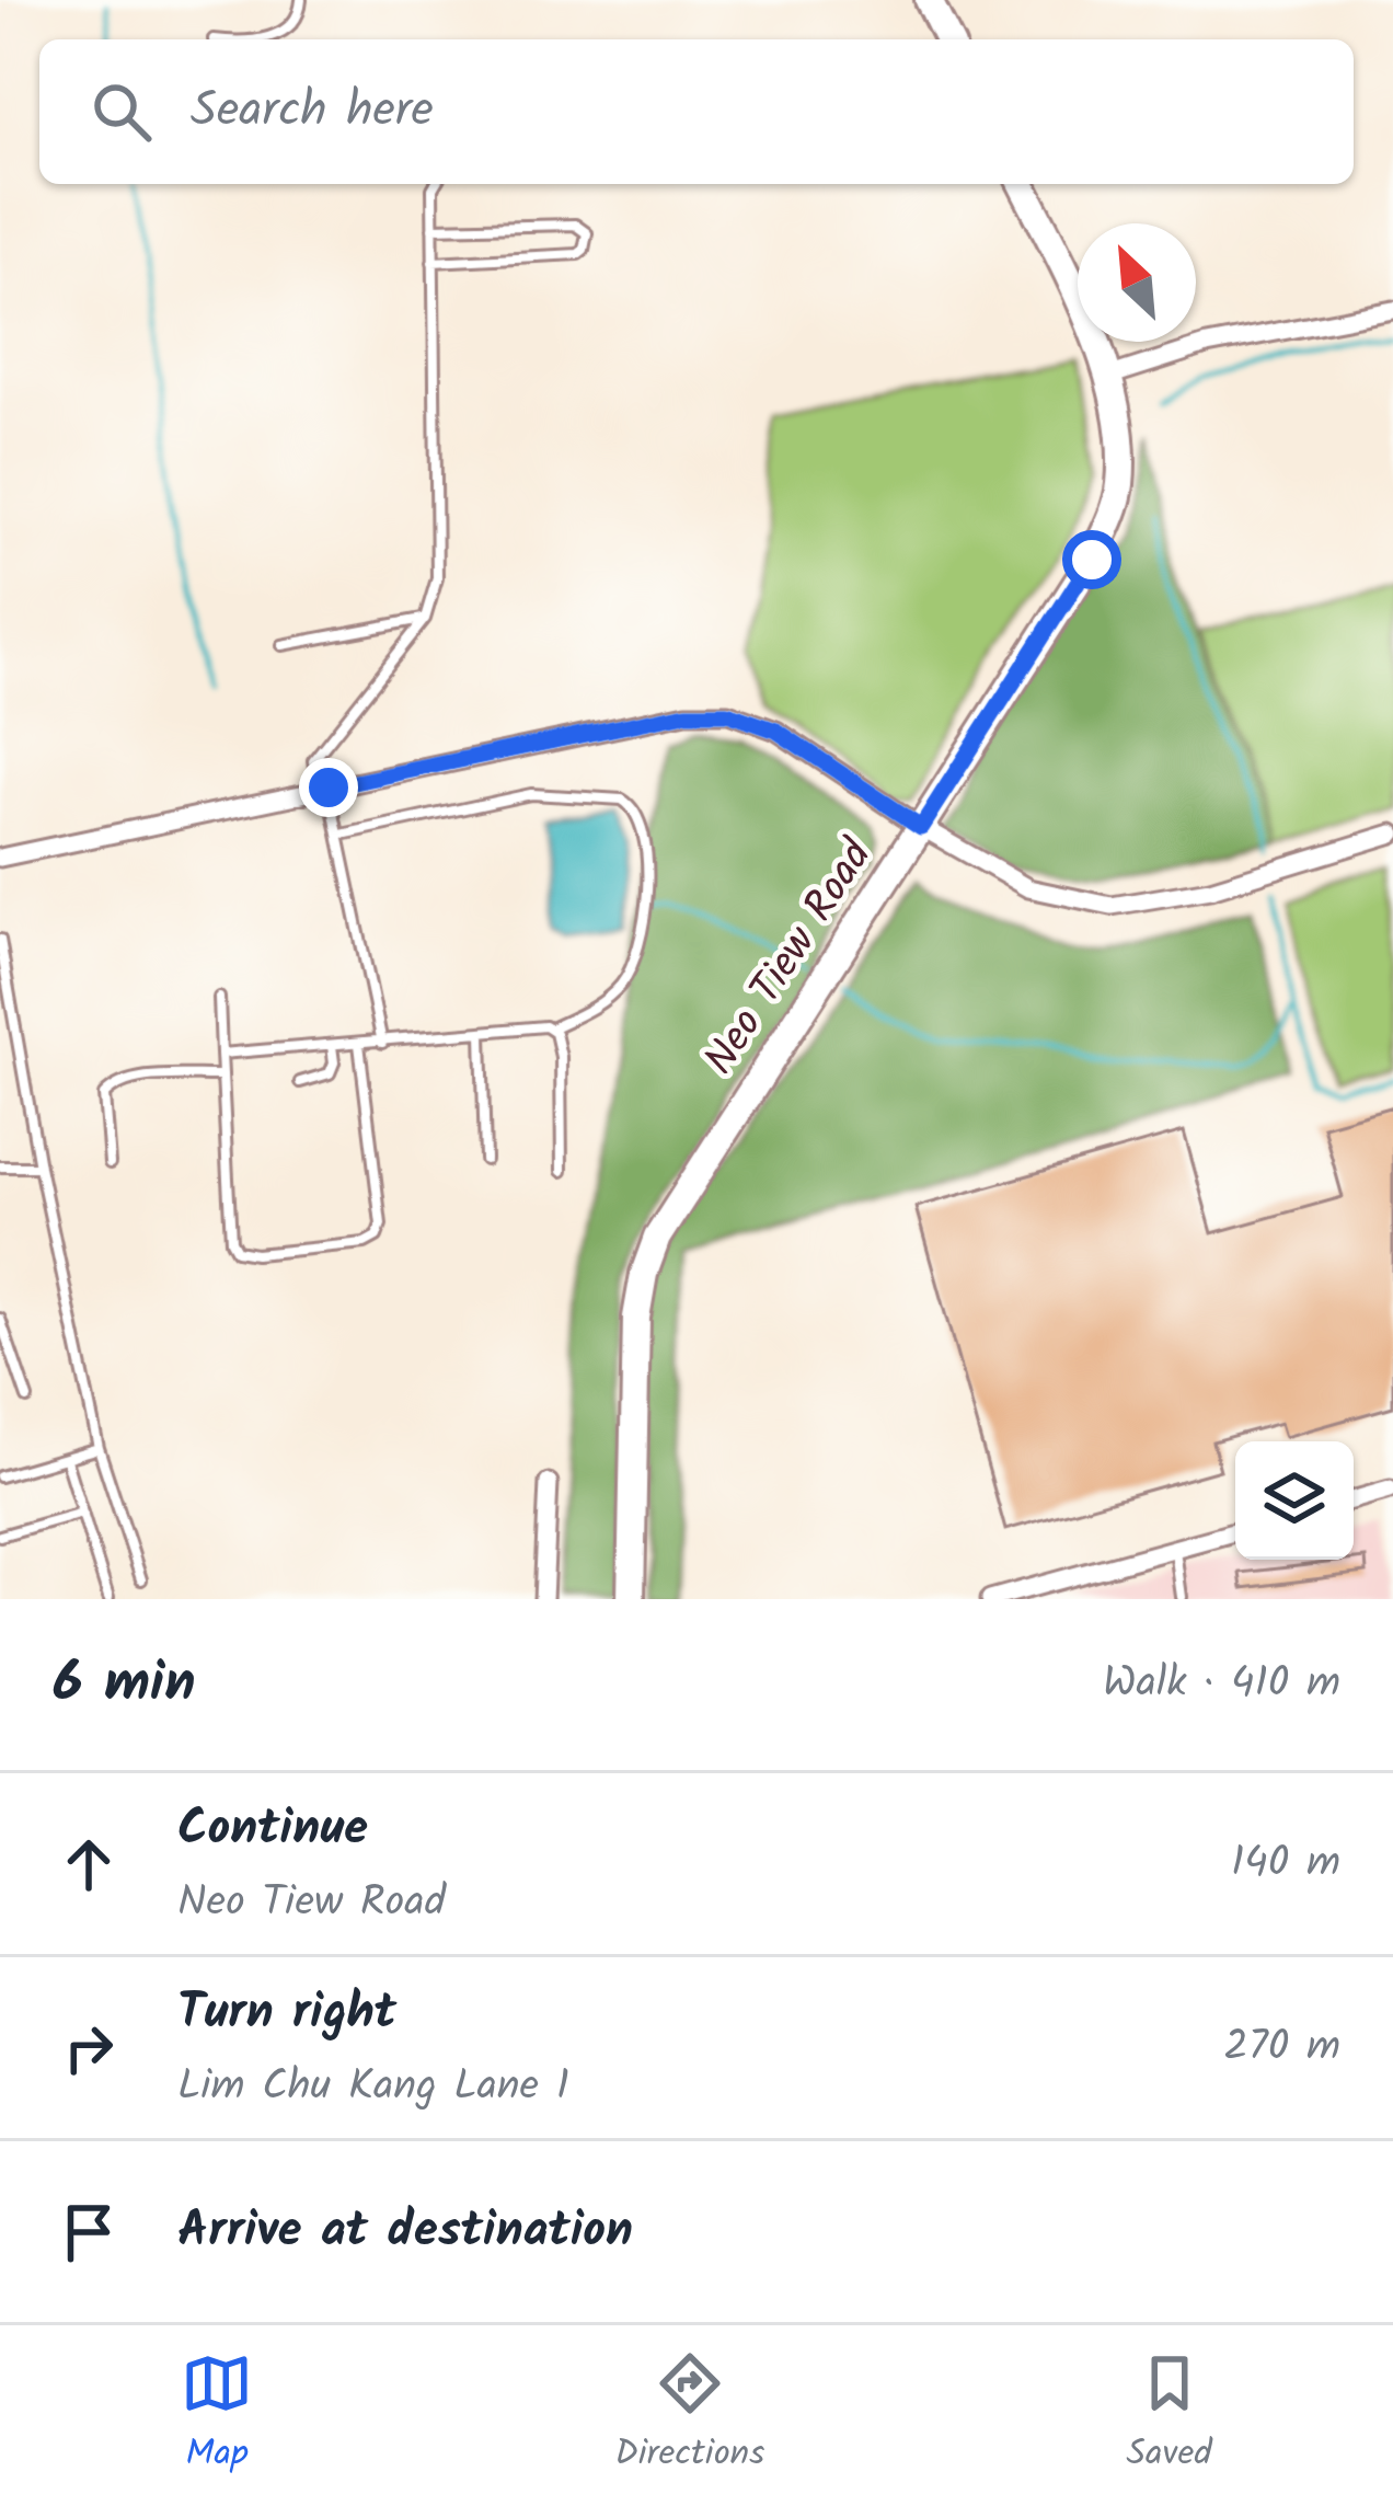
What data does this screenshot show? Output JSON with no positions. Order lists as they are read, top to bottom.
{
  "streets": {
    "main road": ["Neo Tiew Road"]
  },
  "north": "top left",
  "page": {
    "search": "Search here",
    "heading": ["6 min", "Walk · 410 m"],
    "list": [
      ["Continue", "Neo Tiew Road", "140 m"],
      ["Turn right", "Lim Chu Kang Lane 1", "270 m"],
      "Arrive at destination"
    ],
    "nav": ["Map", "Directions", "Saved"]
  }
}
